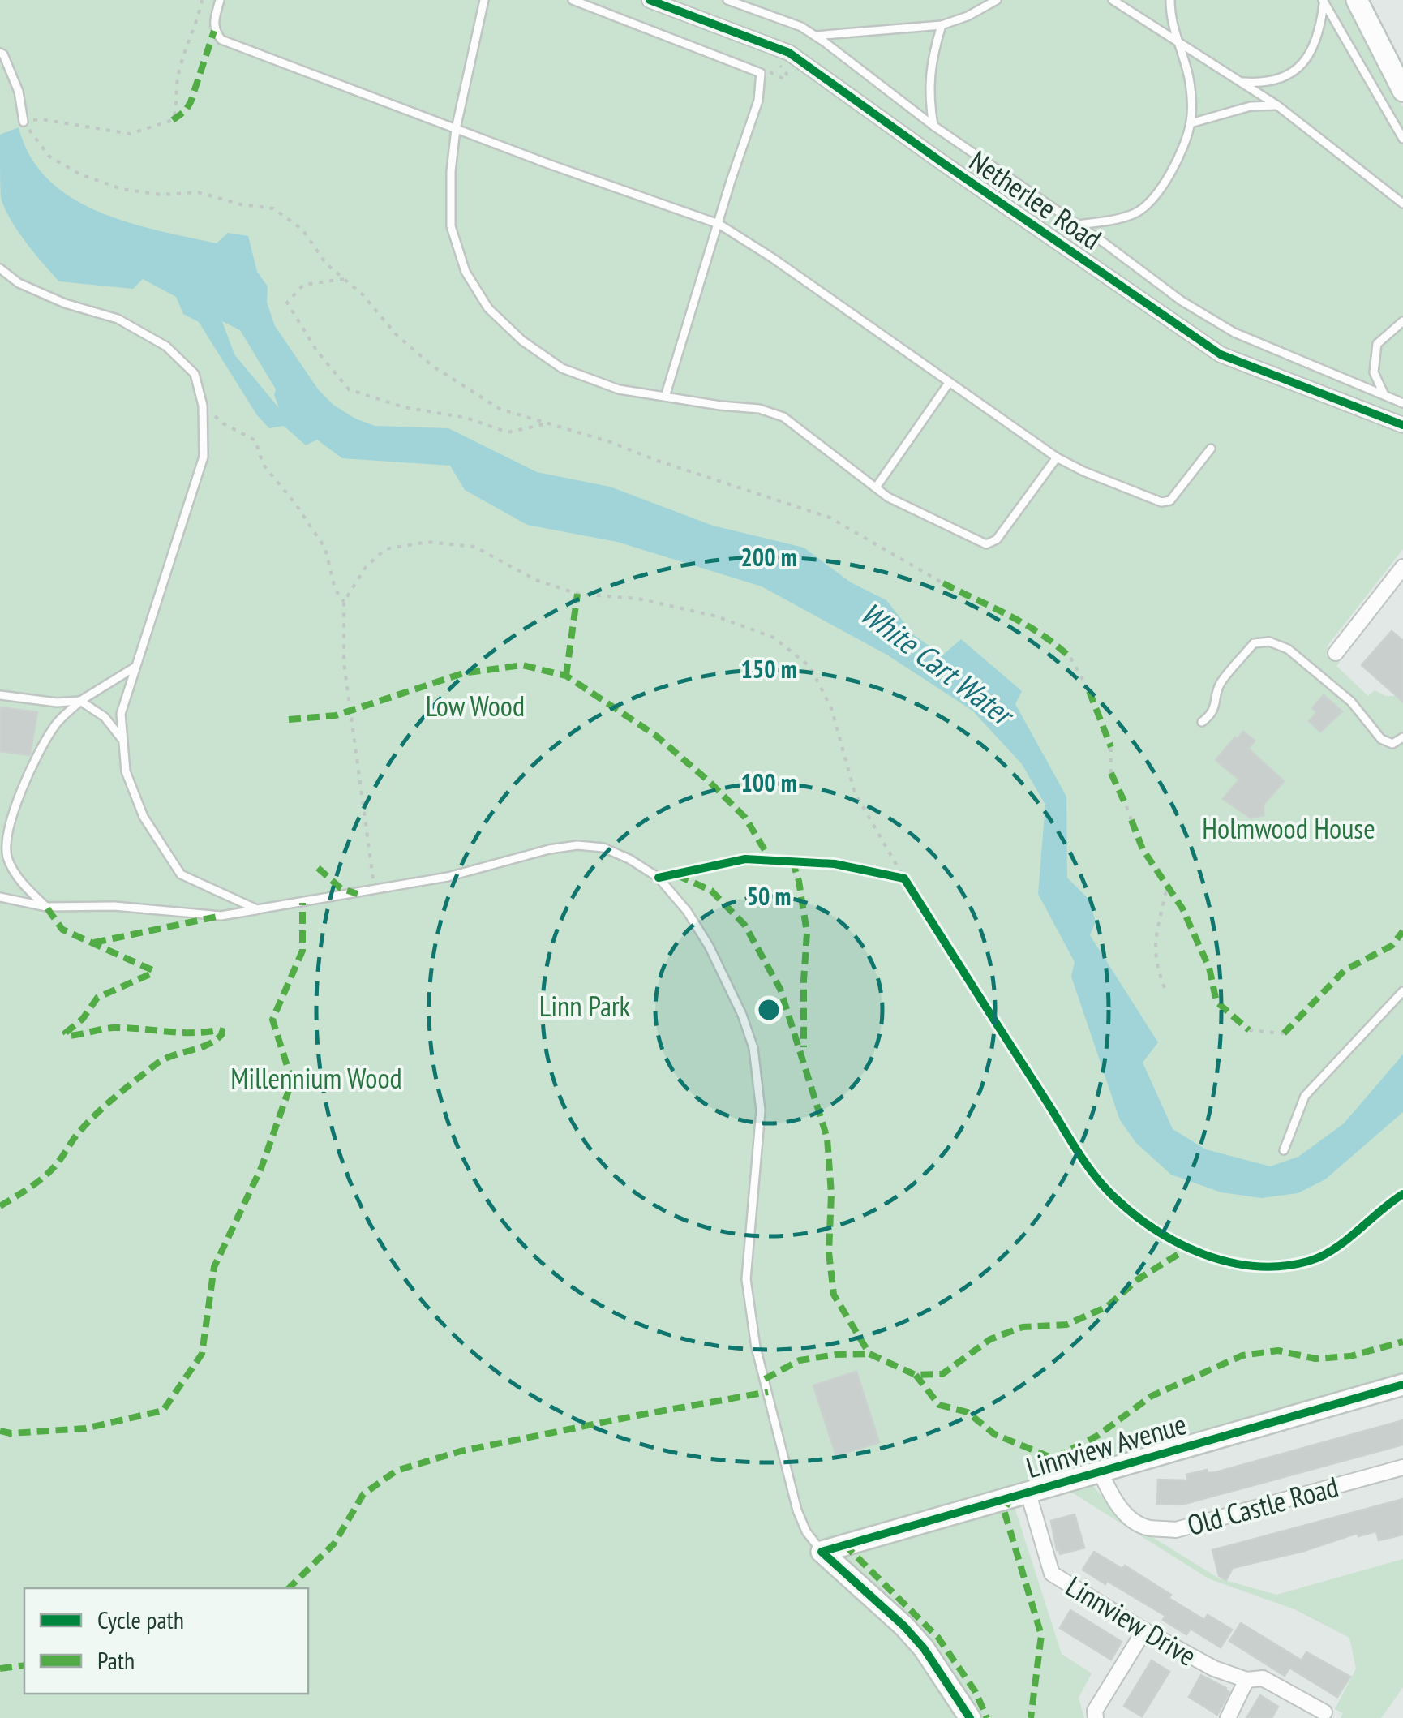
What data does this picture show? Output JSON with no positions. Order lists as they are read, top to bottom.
{
  "streets": {
    "street": [
      "Netherlee Road",
      "Linnview Avenue",
      "Old Castle Road",
      "Linnview Drive"
    ]
  },
  "crossings": [
    ["Linnview Avenue", "Old Castle Road"],
    ["Linnview Avenue", "Linnview Drive"]
  ],
  "water": ["White Cart Water"],
  "parks": [
    "Low Wood",
    "Holmwood House",
    "Linn Park",
    "Millennium Wood"
  ],
  "legend": ["Cycle path", "Path"],
  "rings": [
    "200 m",
    "150 m",
    "100 m",
    "50 m"
  ]
}
